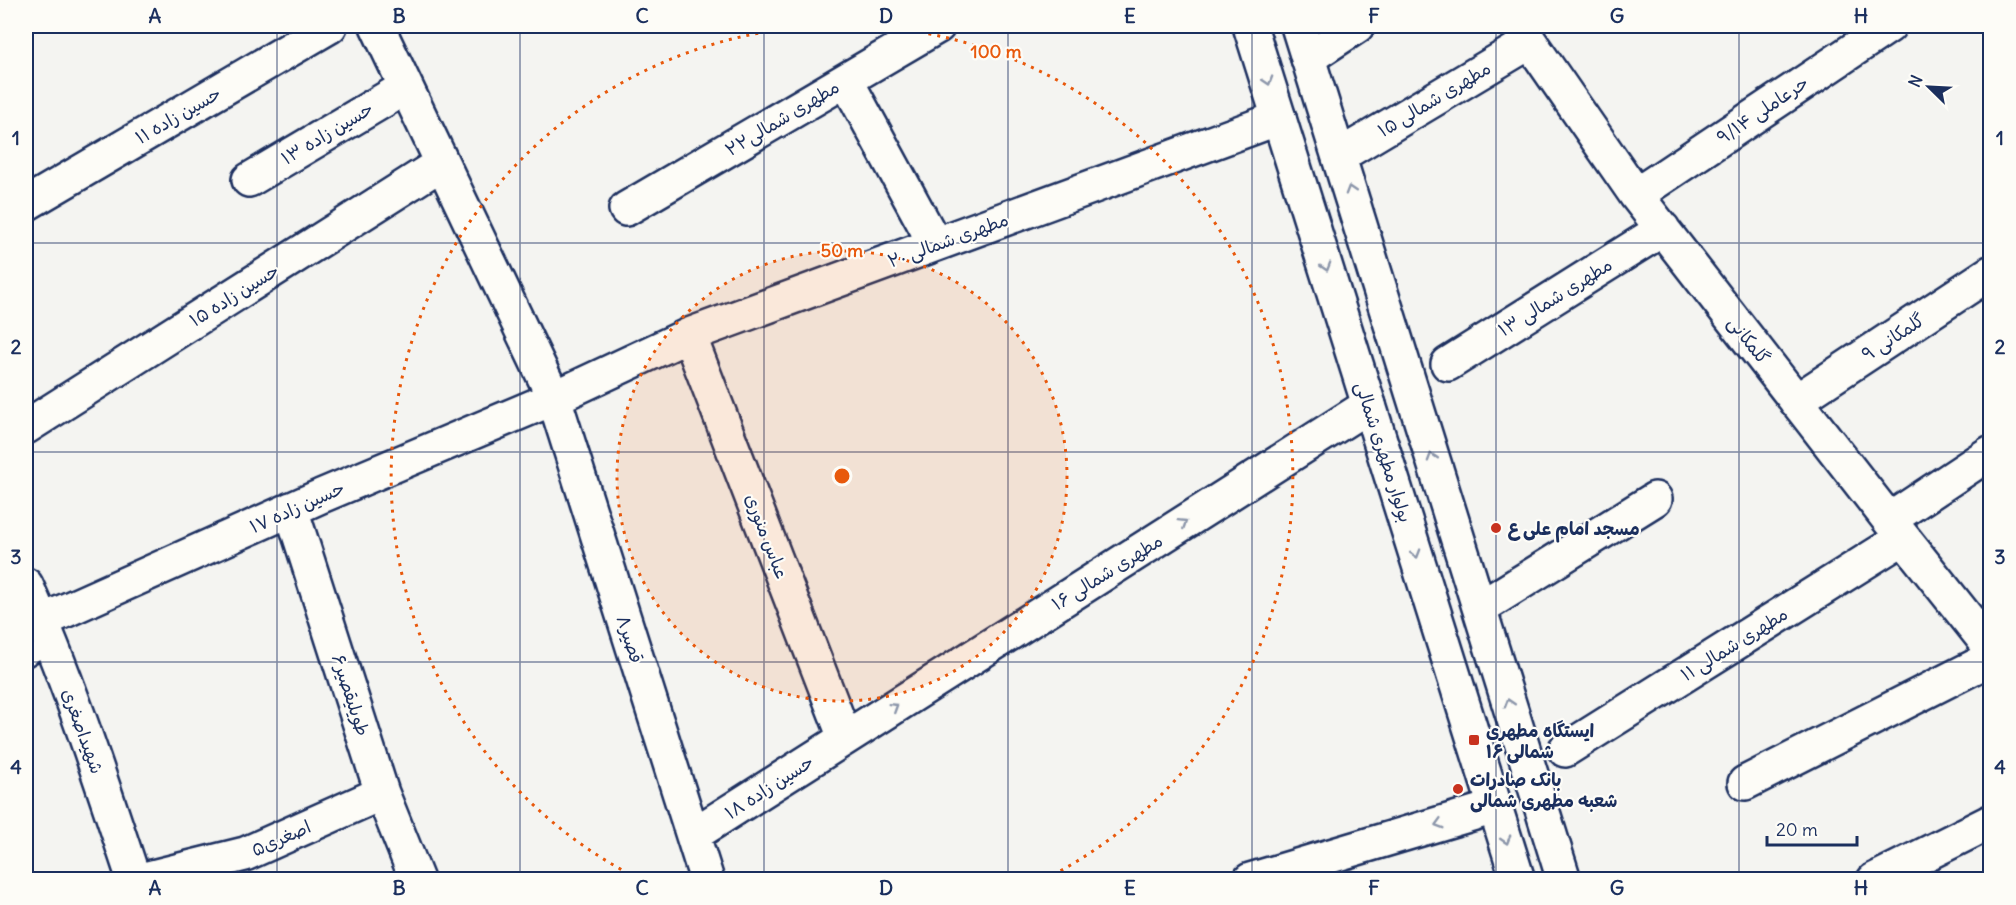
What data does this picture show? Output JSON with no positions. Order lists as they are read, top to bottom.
{
  "streets": {
    "street": [
      "مطهری شمالی ۱۵",
      "حرعاملی ۹/۱۴",
      "حسین زاده ۱۱",
      "مطهری شمالی۲۲",
      "حسین زاده ۱۳",
      "مطهری شمالی ۲۰",
      "حسین زاده ۱۵",
      "مطهری شمالی ۱۳",
      "گلمکانی ۹",
      "گلمکانی",
      "بولوار مطهری شمالی",
      "حسین زاده ۱۷",
      "عباس منوری",
      "مطهری شمالی ۱۶",
      "قصیر۸",
      "مطهری شمالی ۱۱",
      "طویلیقصیر۶",
      "شهیداصغری",
      "حسین زاده ۱۸",
      "اصغری۵"
    ]
  },
  "crossings": [
    ["مطهری شمالی ۱۵", "گلمکانی"],
    ["حرعاملی ۹/۱۴", "گلمکانی"],
    ["حسین زاده ۱۳", "قصیر۸"],
    ["مطهری شمالی ۲۰", "بولوار مطهری شمالی"],
    ["مطهری شمالی ۲۰", "حسین زاده ۱۷"],
    ["مطهری شمالی ۲۰", "عباس منوری"],
    ["مطهری شمالی ۲۰", "قصیر۸"],
    ["حسین زاده ۱۵", "قصیر۸"],
    ["مطهری شمالی ۱۳", "گلمکانی"],
    ["گلمکانی ۹", "گلمکانی"],
    ["گلمکانی", "مطهری شمالی ۱۱"],
    ["بولوار مطهری شمالی", "مطهری شمالی ۱۶"],
    ["حسین زاده ۱۷", "قصیر۸"],
    ["حسین زاده ۱۷", "طویلیقصیر۶"],
    ["حسین زاده ۱۷", "شهیداصغری"],
    ["عباس منوری", "مطهری شمالی ۱۶"],
    ["عباس منوری", "حسین زاده ۱۸"],
    ["مطهری شمالی ۱۶", "حسین زاده ۱۸"],
    ["قصیر۸", "حسین زاده ۱۸"],
    ["طویلیقصیر۶", "اصغری۵"]
  ],
  "one_way": ["مطهری شمالی ۱۶"],
  "places": {
    "other": ["مسجد امام علی ع", "بانک صادرات شعبه مطهری شمالی"],
    "transit": ["ایستگاه مطهری شمالی ۱۶"]
  },
  "scale_bar": "20 m",
  "north": "top left",
  "grid": {
    "columns": [
      "A",
      "B",
      "C",
      "D",
      "E",
      "F",
      "G",
      "H"
    ],
    "rows": [
      "1",
      "2",
      "3",
      "4"
    ]
  },
  "rings": ["100 m", "50 m"]
}
